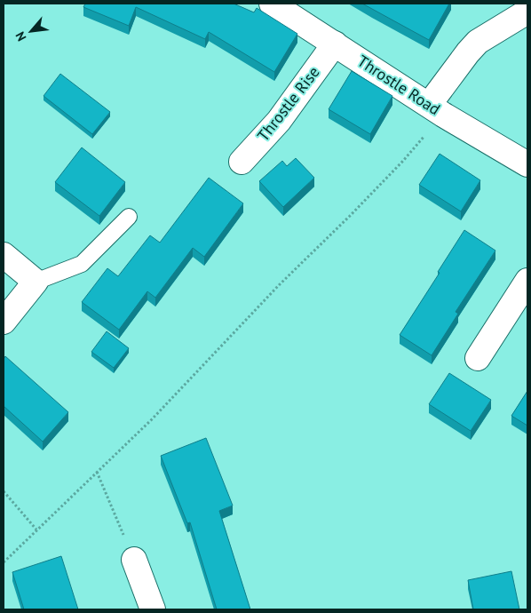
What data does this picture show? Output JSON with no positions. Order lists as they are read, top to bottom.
{
  "streets": {
    "street": ["Throstle Road", "Throstle Rise"]
  },
  "crossings": [
    ["Throstle Road", "Throstle Rise"]
  ],
  "north": "bottom left"
}
